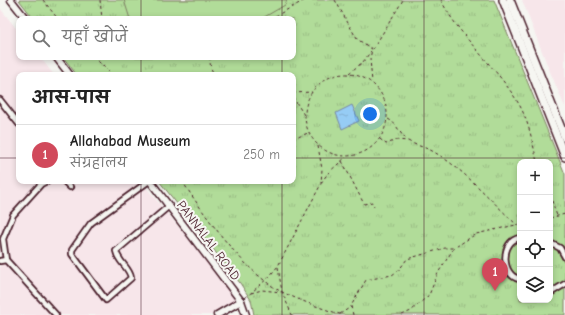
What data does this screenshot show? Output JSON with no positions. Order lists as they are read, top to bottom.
{
  "streets": {
    "street": ["PANNALAL ROAD"]
  },
  "page": {
    "search": "यहाँ खोजें",
    "heading": "आस-पास",
    "list": [
      {
        "mark": "1",
        "name": "Allahabad Museum",
        "note": "संग्रहालय",
        "value": "250 m"
      }
    ],
    "map_buttons": ["+", "−"],
    "pins": "1"
  }
}
